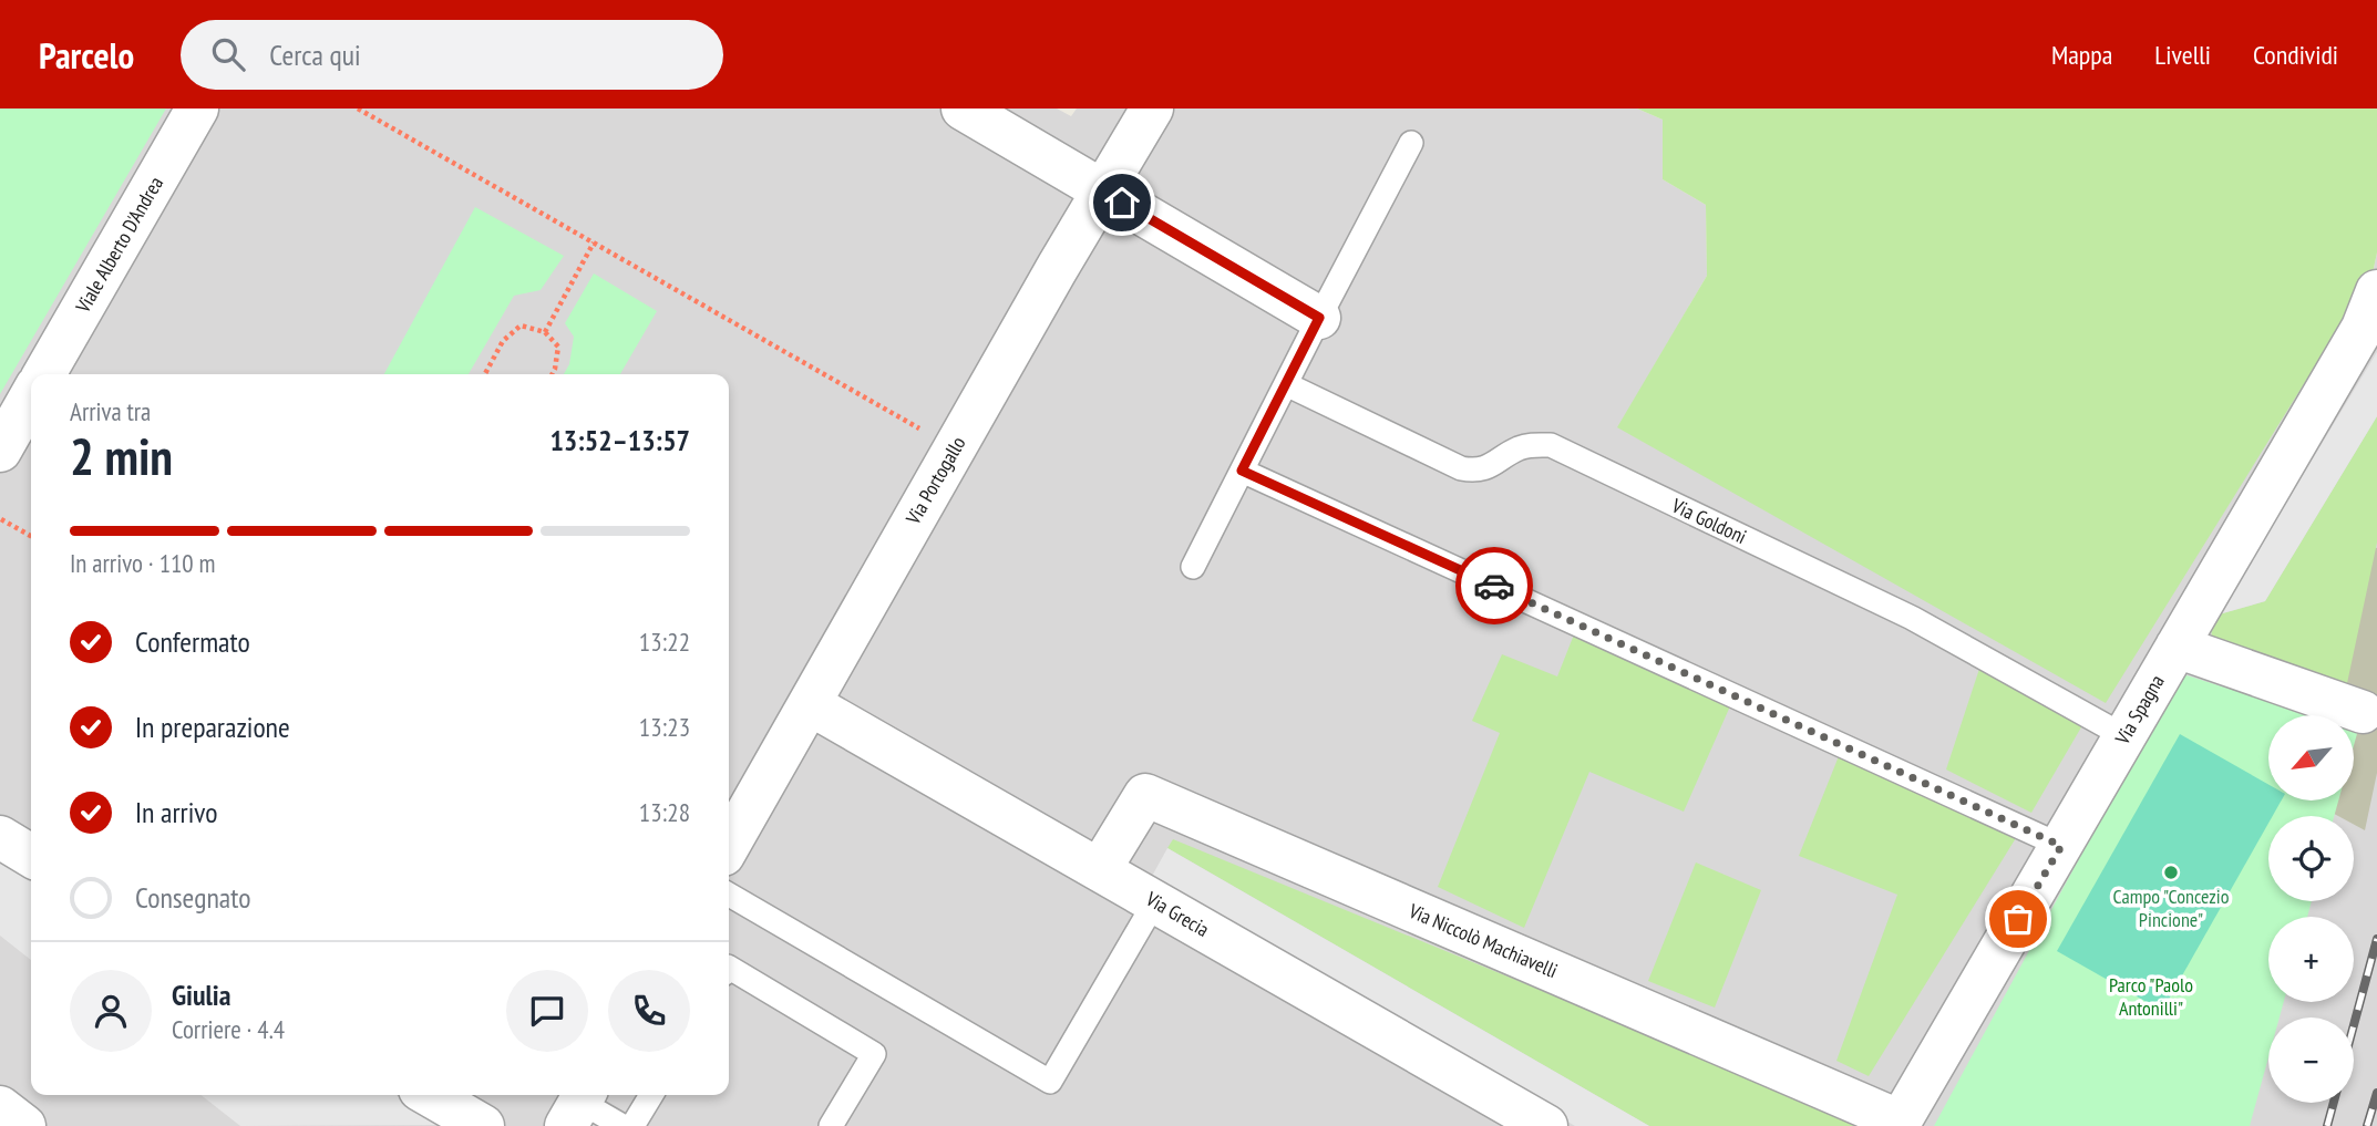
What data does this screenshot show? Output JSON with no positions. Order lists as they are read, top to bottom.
{
  "streets": {
    "street": [
      "Viale Alberto D'Andrea",
      "Via Portogallo",
      "Via Spagna",
      "Via Grecia",
      "Via Niccolò Machiavelli"
    ],
    "lane": ["Via Goldoni"]
  },
  "crossings": [
    ["Via Portogallo", "Via Grecia"],
    ["Via Goldoni", "Via Spagna"],
    ["Via Spagna", "Via Niccolò Machiavelli"],
    ["Via Grecia", "Via Niccolò Machiavelli"]
  ],
  "parks": ["Parco \"Paolo Antonilli\""],
  "places": ["Campo \"Concezio Pincione\""],
  "north": "bottom left",
  "page": {
    "header": "Parcelo",
    "search": "Cerca qui",
    "nav": ["Mappa", "Livelli", "Condividi"],
    "heading": ["2 min", "Arriva tra", "13:52–13:57"],
    "panel": ["Giulia", "Corriere · 4.4"],
    "bar": "In arrivo · 110 m",
    "list": [
      ["Confermato", "13:22"],
      ["In preparazione", "13:23"],
      ["In arrivo", "13:28"],
      "Consegnato"
    ],
    "map_buttons": ["+", "−"]
  }
}
